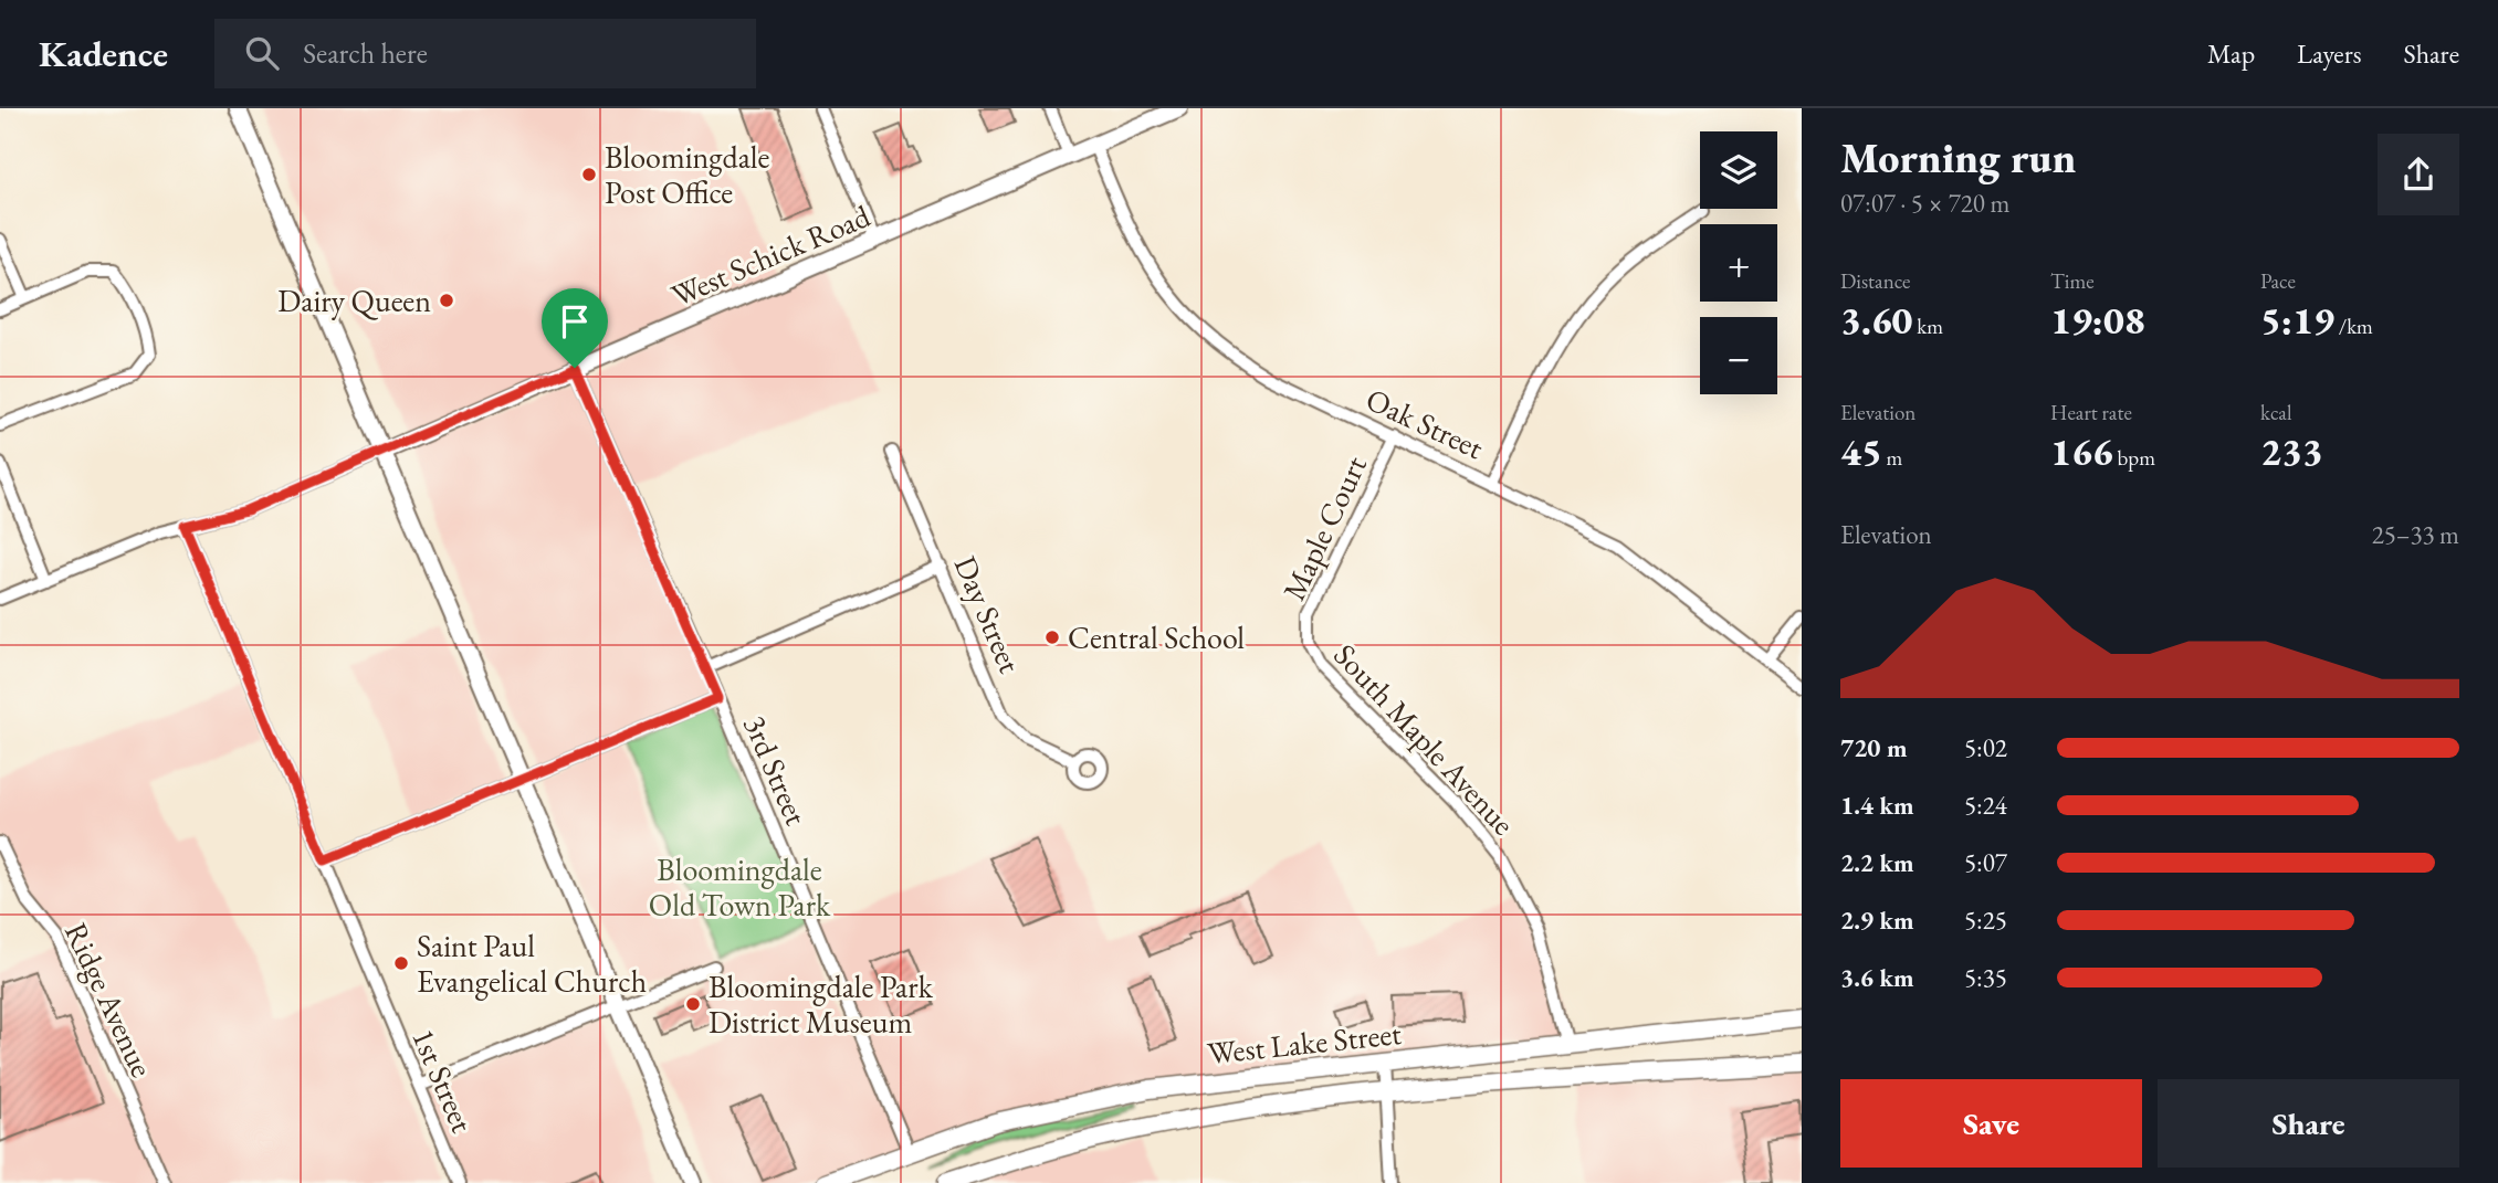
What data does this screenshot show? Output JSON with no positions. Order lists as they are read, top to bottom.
{
  "streets": {
    "main road": ["West Schick Road", "West Lake Street"],
    "street": [
      "Oak Street",
      "Maple Court",
      "Day Street",
      "South Maple Avenue",
      "3rd Street",
      "Ridge Avenue",
      "1st Street"
    ]
  },
  "crossings": [
    ["West Schick Road", "Oak Street"],
    ["West Schick Road", "3rd Street"],
    ["Oak Street", "Maple Court"],
    ["Maple Court", "South Maple Avenue"],
    ["South Maple Avenue", "West Lake Street"],
    ["3rd Street", "West Lake Street"]
  ],
  "parks": ["Bloomingdale Old Town Park"],
  "places": [
    "Bloomingdale Post Office",
    "Dairy Queen",
    "Central School",
    "Saint Paul Evangelical Church",
    "Bloomingdale Park District Museum"
  ],
  "page": {
    "header": "Kadence",
    "search": "Search here",
    "nav": ["Map", "Layers", "Share"],
    "heading": ["Morning run", "07:07 · 5 × 720 m"],
    "map_buttons": ["+", "−"],
    "stats": [
      ["Distance", "3.60 km"],
      ["Time", "19:08"],
      ["Pace", "5:19 /km"],
      ["Elevation", "45 m"],
      ["Heart rate", "166 bpm"],
      ["kcal", "233"]
    ],
    "chart": ["Elevation", "25–33 m"],
    "list": [
      {
        "name": "720 m",
        "note": "5:02"
      },
      {
        "name": "1.4 km",
        "note": "5:24"
      },
      {
        "name": "2.2 km",
        "note": "5:07"
      },
      {
        "name": "2.9 km",
        "note": "5:25"
      },
      {
        "name": "3.6 km",
        "note": "5:35"
      }
    ],
    "buttons": ["Save", "Share"]
  }
}
